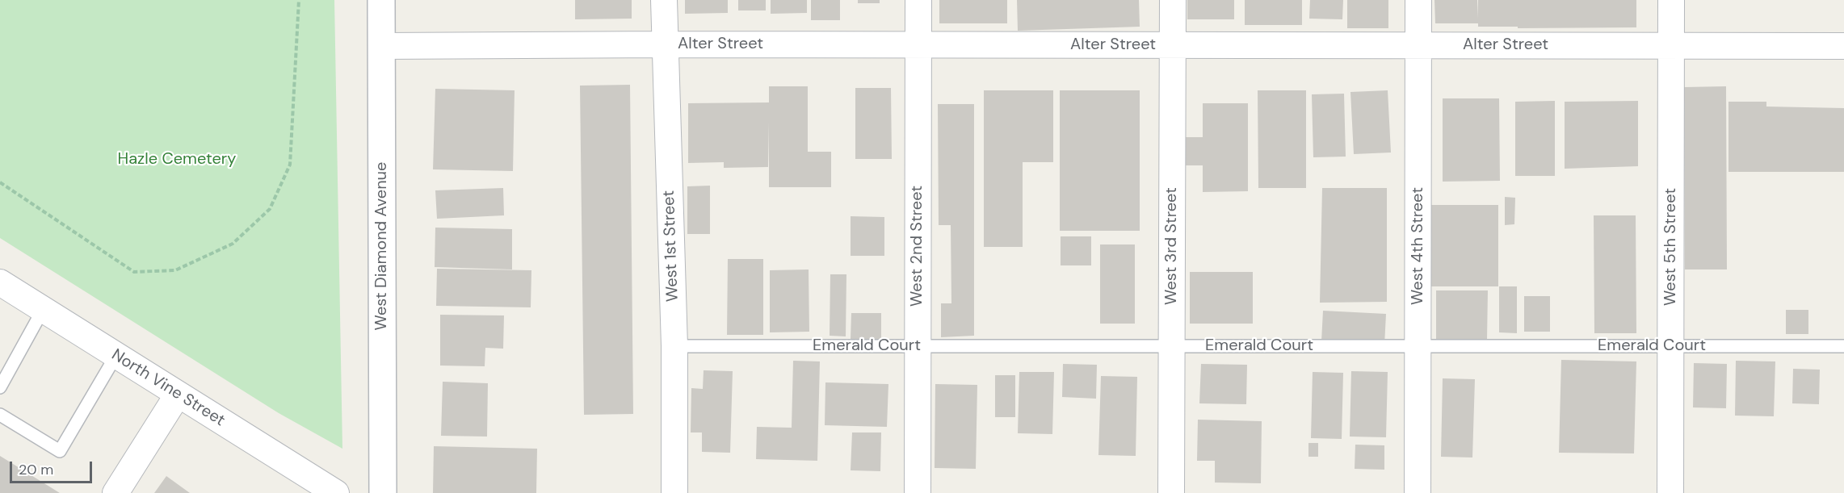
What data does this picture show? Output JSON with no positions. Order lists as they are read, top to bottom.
{
  "streets": {
    "street": [
      "Alter Street",
      "West Diamond Avenue",
      "West 1st Street",
      "West 2nd Street",
      "West 3rd Street",
      "West 4th Street",
      "West 5th Street",
      "North Vine Street"
    ],
    "lane": ["Emerald Court"]
  },
  "crossings": [
    ["Alter Street", "West Diamond Avenue"],
    ["Alter Street", "West 1st Street"],
    ["Alter Street", "West 2nd Street"],
    ["Alter Street", "West 3rd Street"],
    ["Alter Street", "West 4th Street"],
    ["Alter Street", "West 5th Street"],
    ["West 1st Street", "Emerald Court"],
    ["West 2nd Street", "Emerald Court"],
    ["West 3rd Street", "Emerald Court"],
    ["West 4th Street", "Emerald Court"],
    ["West 5th Street", "Emerald Court"]
  ],
  "parks": ["Hazle Cemetery"],
  "scale_bar": "20 m"
}
